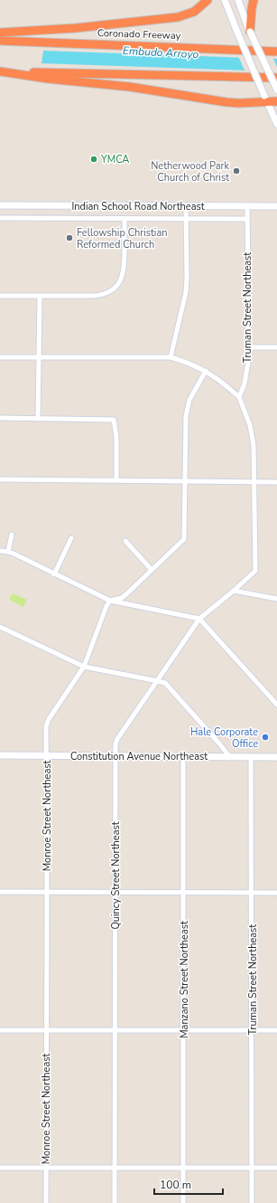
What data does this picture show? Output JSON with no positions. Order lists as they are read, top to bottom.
{
  "streets": {
    "highway": ["Coronado Freeway"],
    "street": [
      "Indian School Road Northeast",
      "Truman Street Northeast",
      "Constitution Avenue Northeast",
      "Monroe Street Northeast",
      "Quincy Street Northeast",
      "Manzano Street Northeast"
    ]
  },
  "crossings": [
    ["Indian School Road Northeast", "Truman Street Northeast"],
    ["Truman Street Northeast", "Constitution Avenue Northeast"],
    ["Constitution Avenue Northeast", "Monroe Street Northeast"],
    ["Constitution Avenue Northeast", "Quincy Street Northeast"],
    ["Constitution Avenue Northeast", "Manzano Street Northeast"]
  ],
  "water": ["Embudo Arroyo"],
  "places": [
    "YMCA",
    "Netherwood Park Church of Christ",
    "Fellowship Christian Reformed Church",
    "Hale Corporate Office"
  ],
  "scale_bar": "100 m"
}
